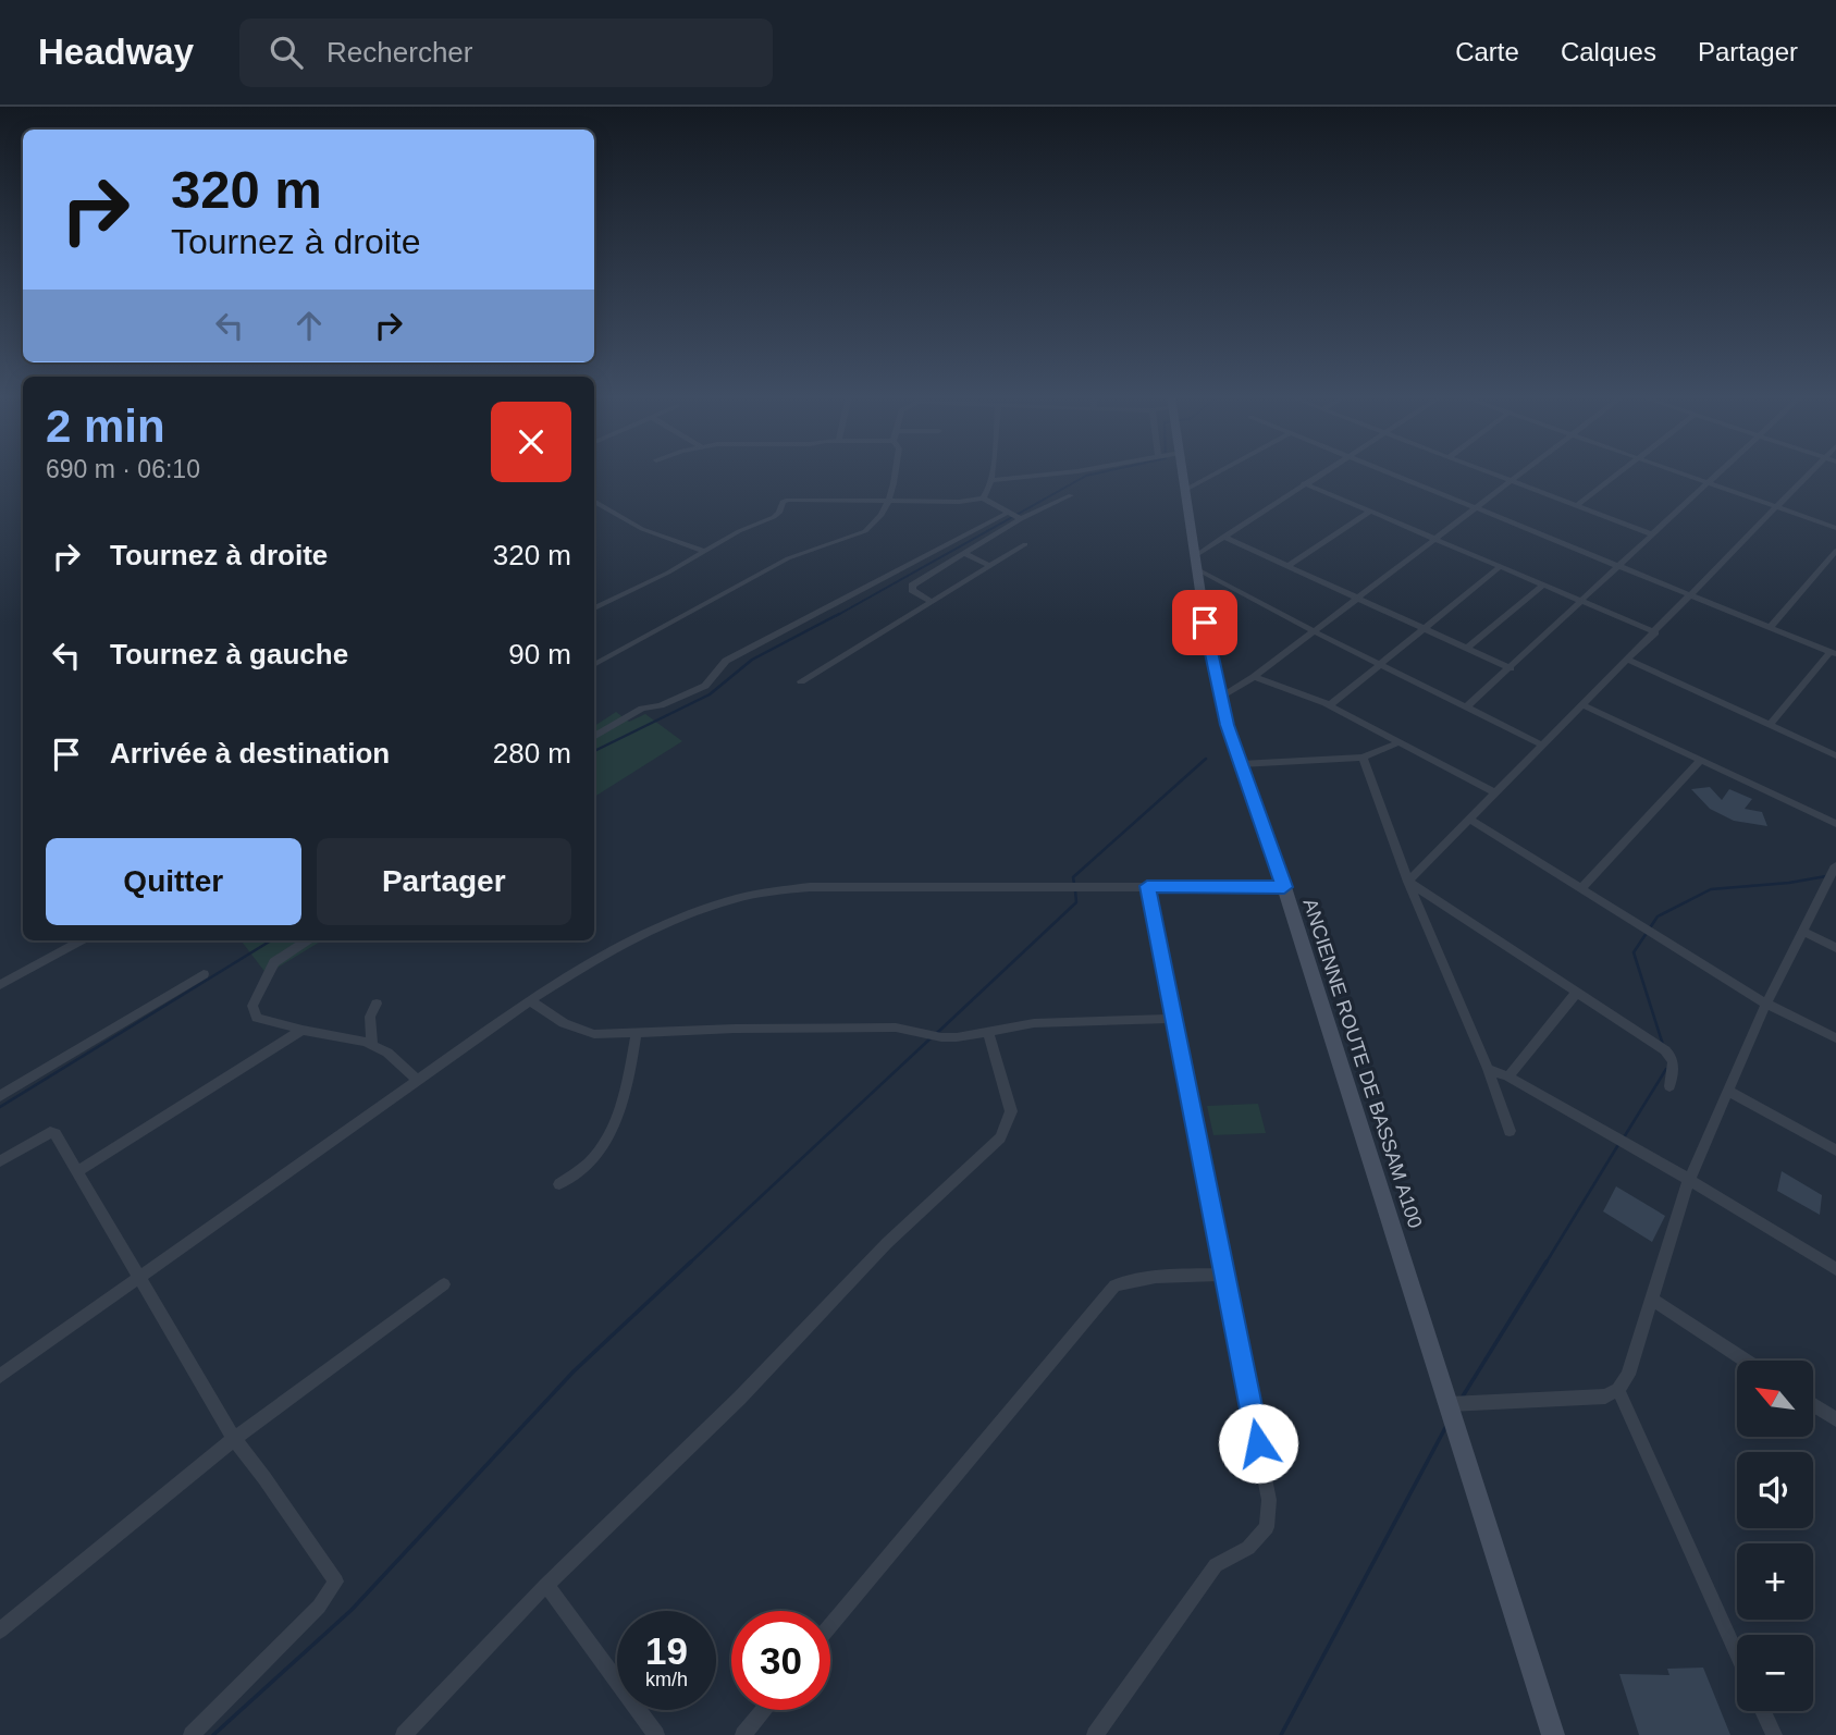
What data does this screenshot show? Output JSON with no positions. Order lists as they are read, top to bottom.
{
  "streets": {
    "main road": ["ANCIENNE ROUTE DE BASSAM A100"]
  },
  "north": "top left",
  "page": {
    "header": "Headway",
    "search": "Rechercher",
    "nav": ["Carte", "Calques", "Partager"],
    "turn": ["320 m", "Tournez à droite"],
    "heading": ["2 min", "690 m · 06:10"],
    "list": [
      {
        "name": "Tournez à droite",
        "value": "320 m"
      },
      {
        "name": "Tournez à gauche",
        "value": "90 m"
      },
      {
        "name": "Arrivée à destination",
        "value": "280 m"
      }
    ],
    "buttons": ["Quitter", "Partager"],
    "map_buttons": ["+", "−"],
    "speed": "19 km/h",
    "limit": "30"
  }
}
